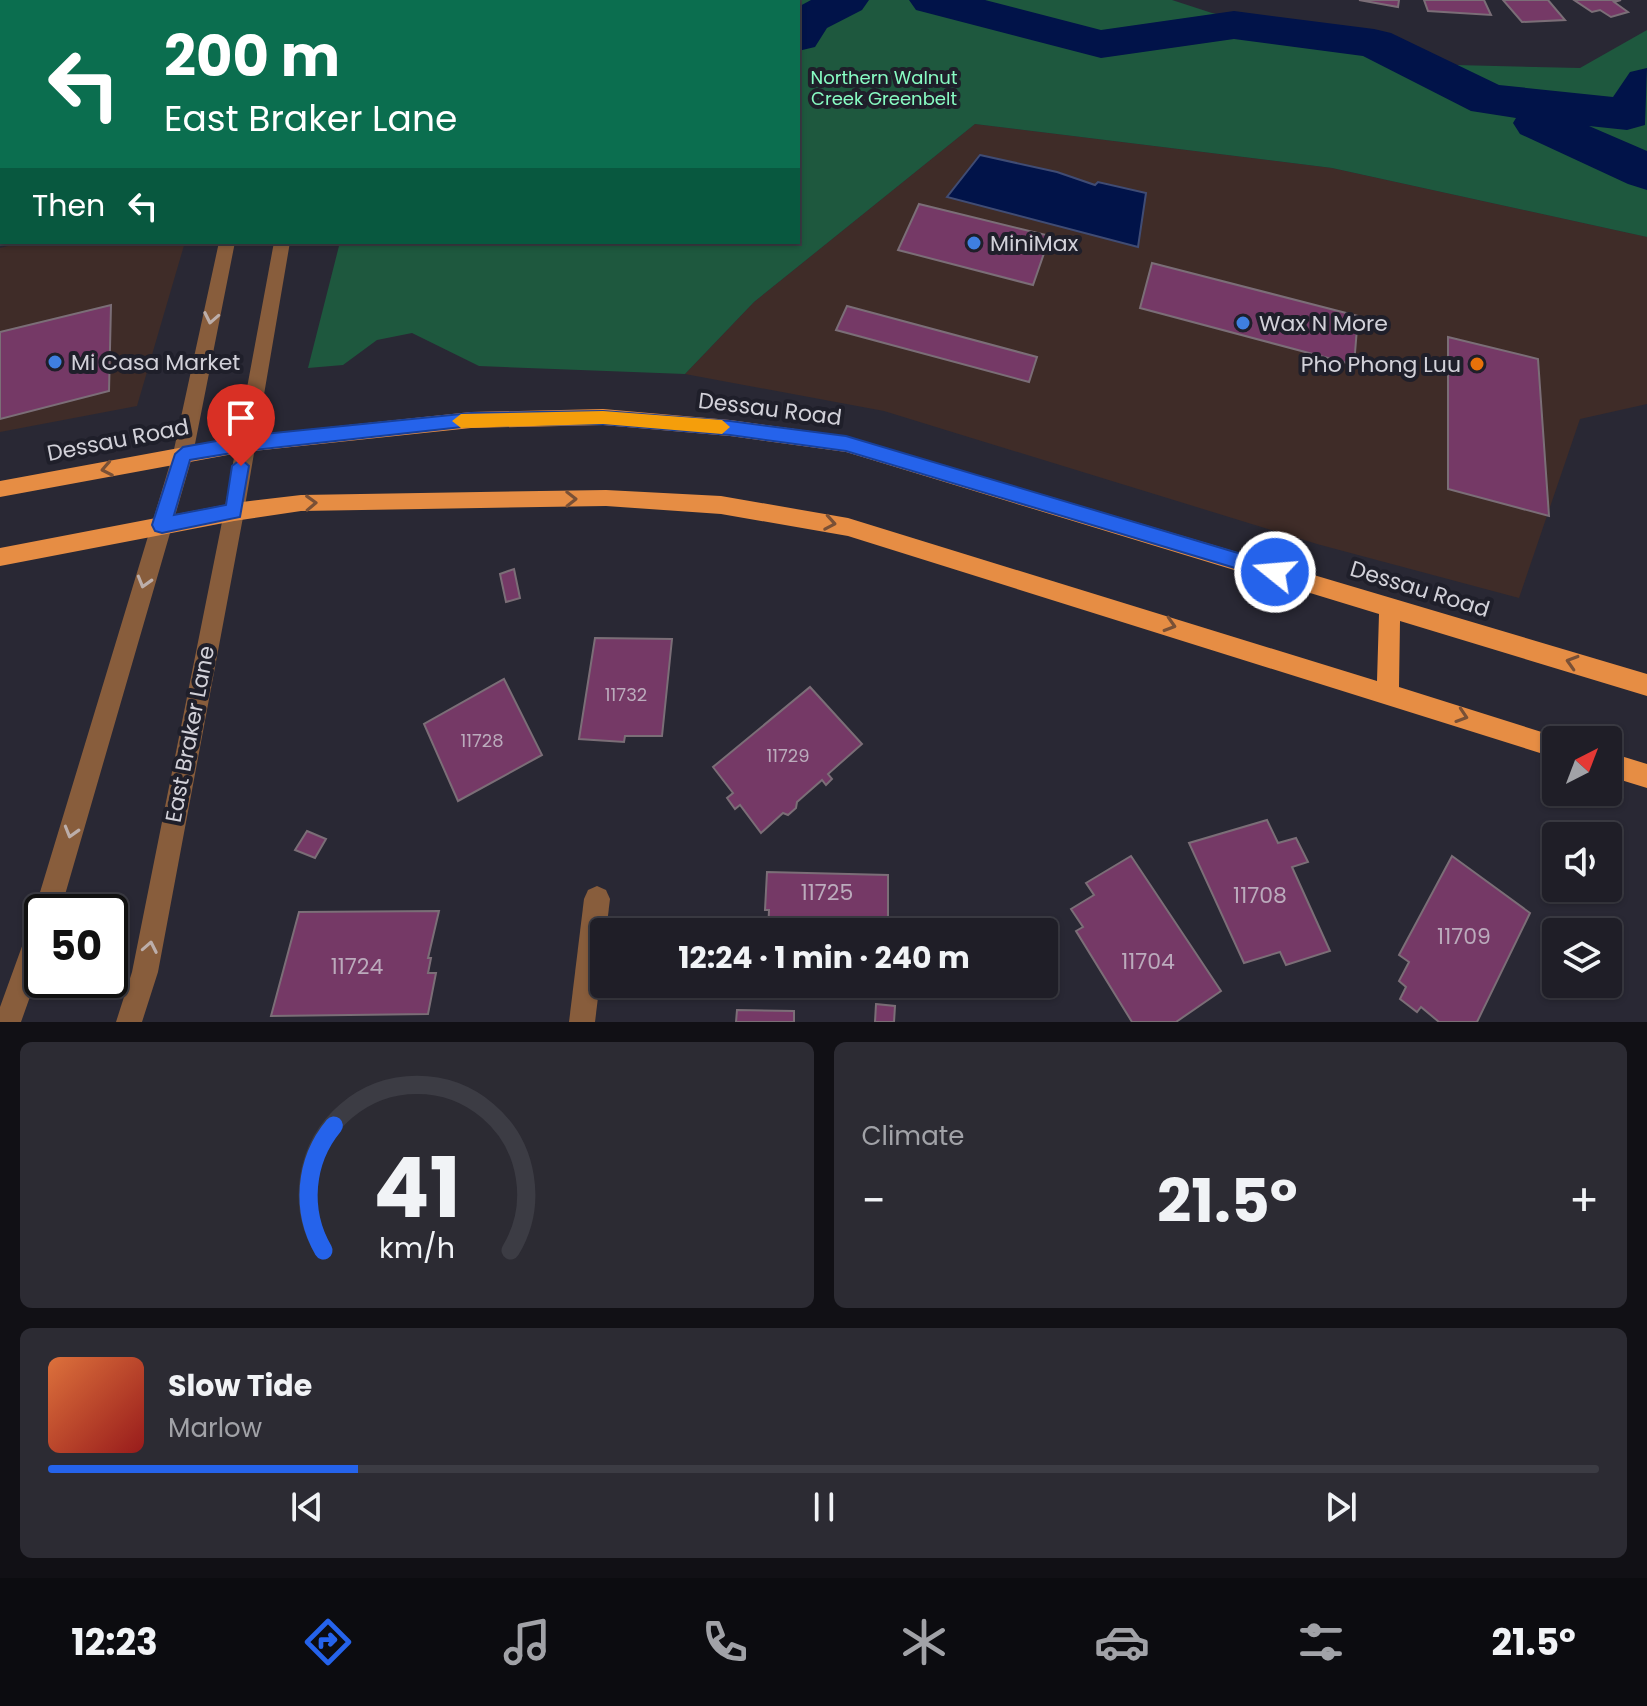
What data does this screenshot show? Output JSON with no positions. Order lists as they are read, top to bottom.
{
  "streets": {
    "main road": ["Dessau Road"],
    "street": ["East Braker Lane"]
  },
  "crossings": [
    ["Dessau Road", "East Braker Lane"]
  ],
  "parks": ["Northern Walnut Creek Greenbelt"],
  "places": [
    "MiniMax",
    "Wax N More",
    "Mi Casa Market",
    "Pho Phong Luu"
  ],
  "house_numbers": [
    "11732",
    "11728",
    "11729",
    "11725",
    "11708",
    "11709",
    "11704",
    "11724"
  ],
  "north": "top right",
  "page": {
    "turn": ["200 m", "East Braker Lane"],
    "then": "Then",
    "limit": "50",
    "trip": "12:24 · 1 min · 240 m",
    "tile": "Climate",
    "heat": ["−", "21.5°", "+"],
    "song": ["Slow Tide", "Marlow"],
    "tabs": ["12:23", "21.5°"],
    "gauge": ["41", "km/h"]
  }
}
